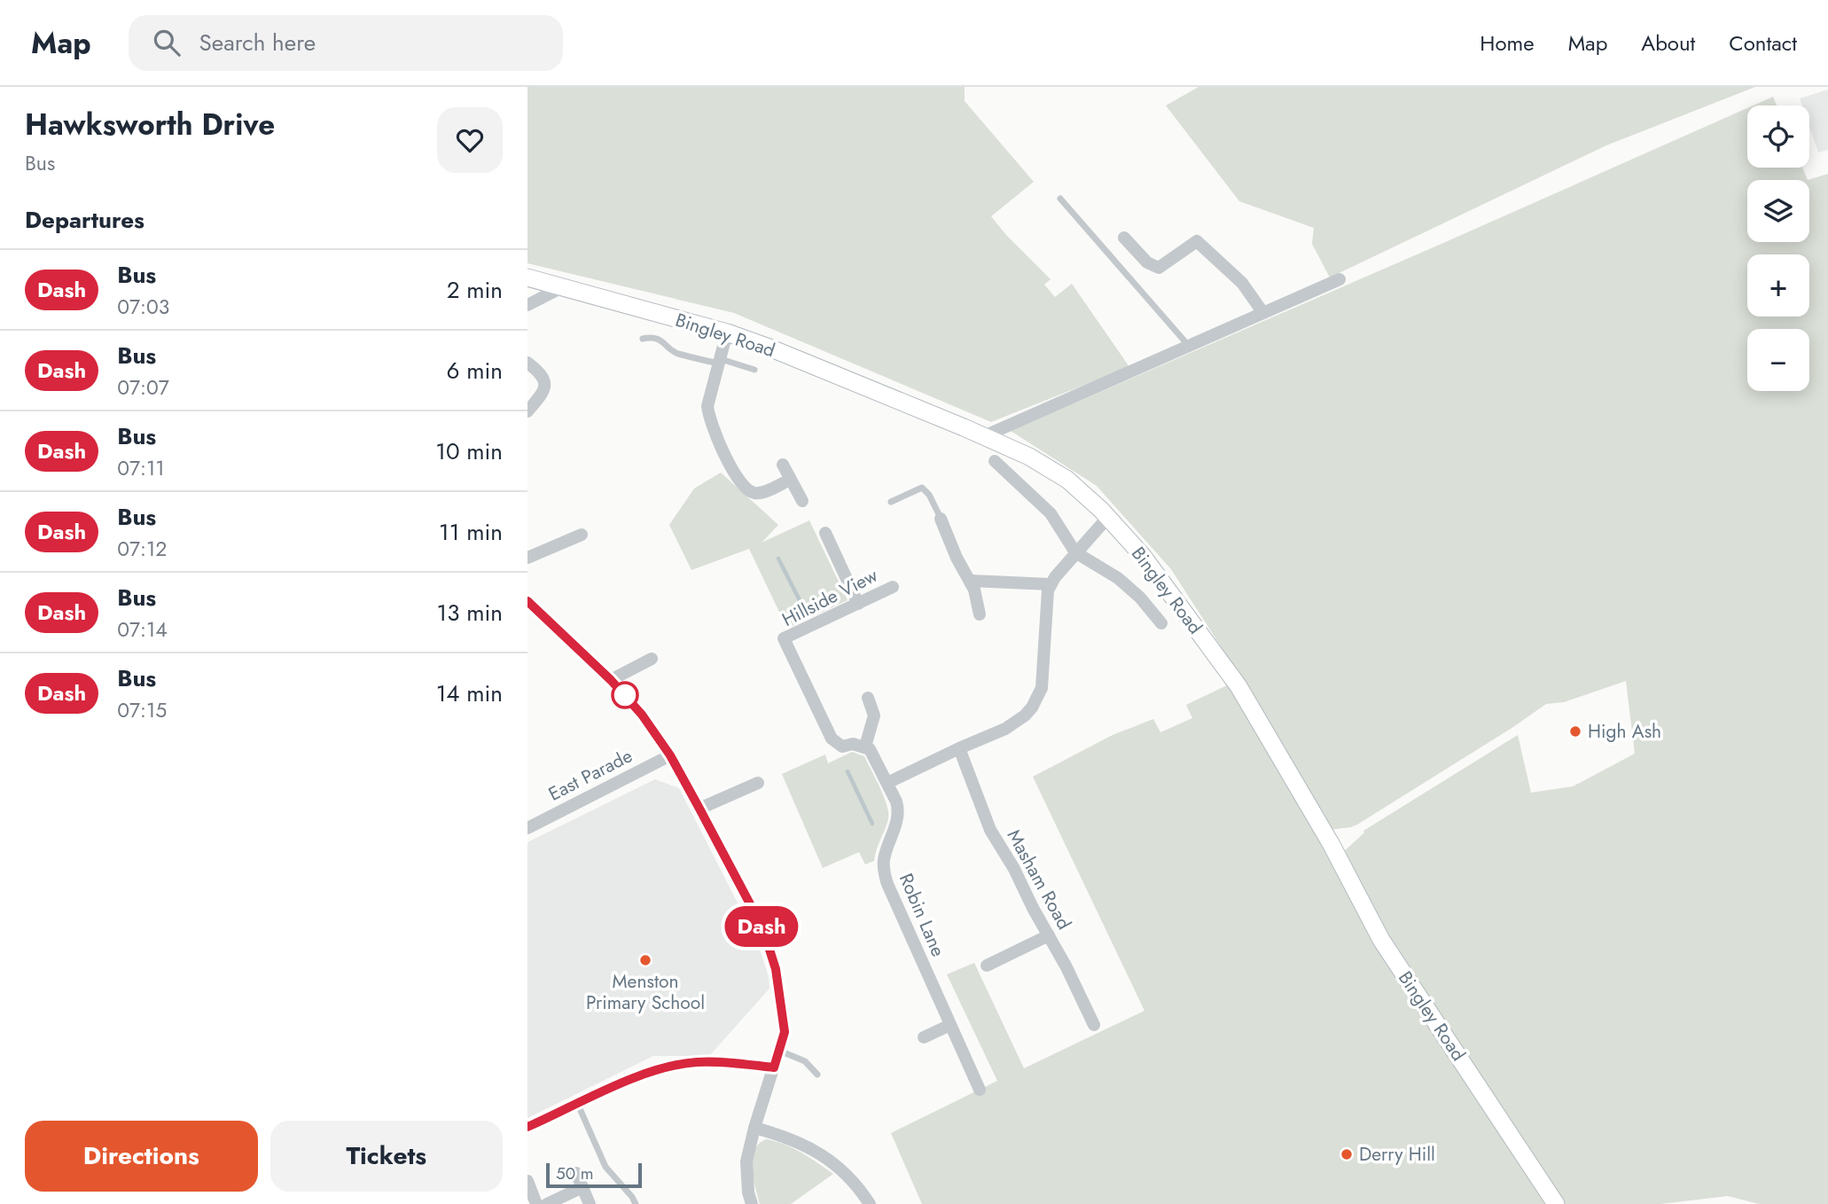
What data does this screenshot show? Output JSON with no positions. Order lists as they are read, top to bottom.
{
  "streets": {
    "street": [
      "Bingley Road",
      "Hillside View",
      "East Parade",
      "Masham Road",
      "Robin Lane"
    ]
  },
  "places": ["High Ash", "Menston Primary School", "Derry Hill"],
  "lines": ["bus line Dash"],
  "scale_bar": "50 m",
  "page": {
    "header": "Map",
    "search": "Search here",
    "nav": [
      "Home",
      "Map",
      "About",
      "Contact"
    ],
    "heading": [
      ["Hawksworth Drive", "Bus"],
      "Departures"
    ],
    "on_map": "Dash",
    "map_buttons": ["+", "−"],
    "list": [
      {
        "mark": "Dash",
        "name": "Bus",
        "note": "07:03",
        "value": "2 min"
      },
      {
        "mark": "Dash",
        "name": "Bus",
        "note": "07:07",
        "value": "6 min"
      },
      {
        "mark": "Dash",
        "name": "Bus",
        "note": "07:11",
        "value": "10 min"
      },
      {
        "mark": "Dash",
        "name": "Bus",
        "note": "07:12",
        "value": "11 min"
      },
      {
        "mark": "Dash",
        "name": "Bus",
        "note": "07:14",
        "value": "13 min"
      },
      {
        "mark": "Dash",
        "name": "Bus",
        "note": "07:15",
        "value": "14 min"
      }
    ],
    "buttons": ["Directions", "Tickets"],
    "scale": "50 m"
  }
}
